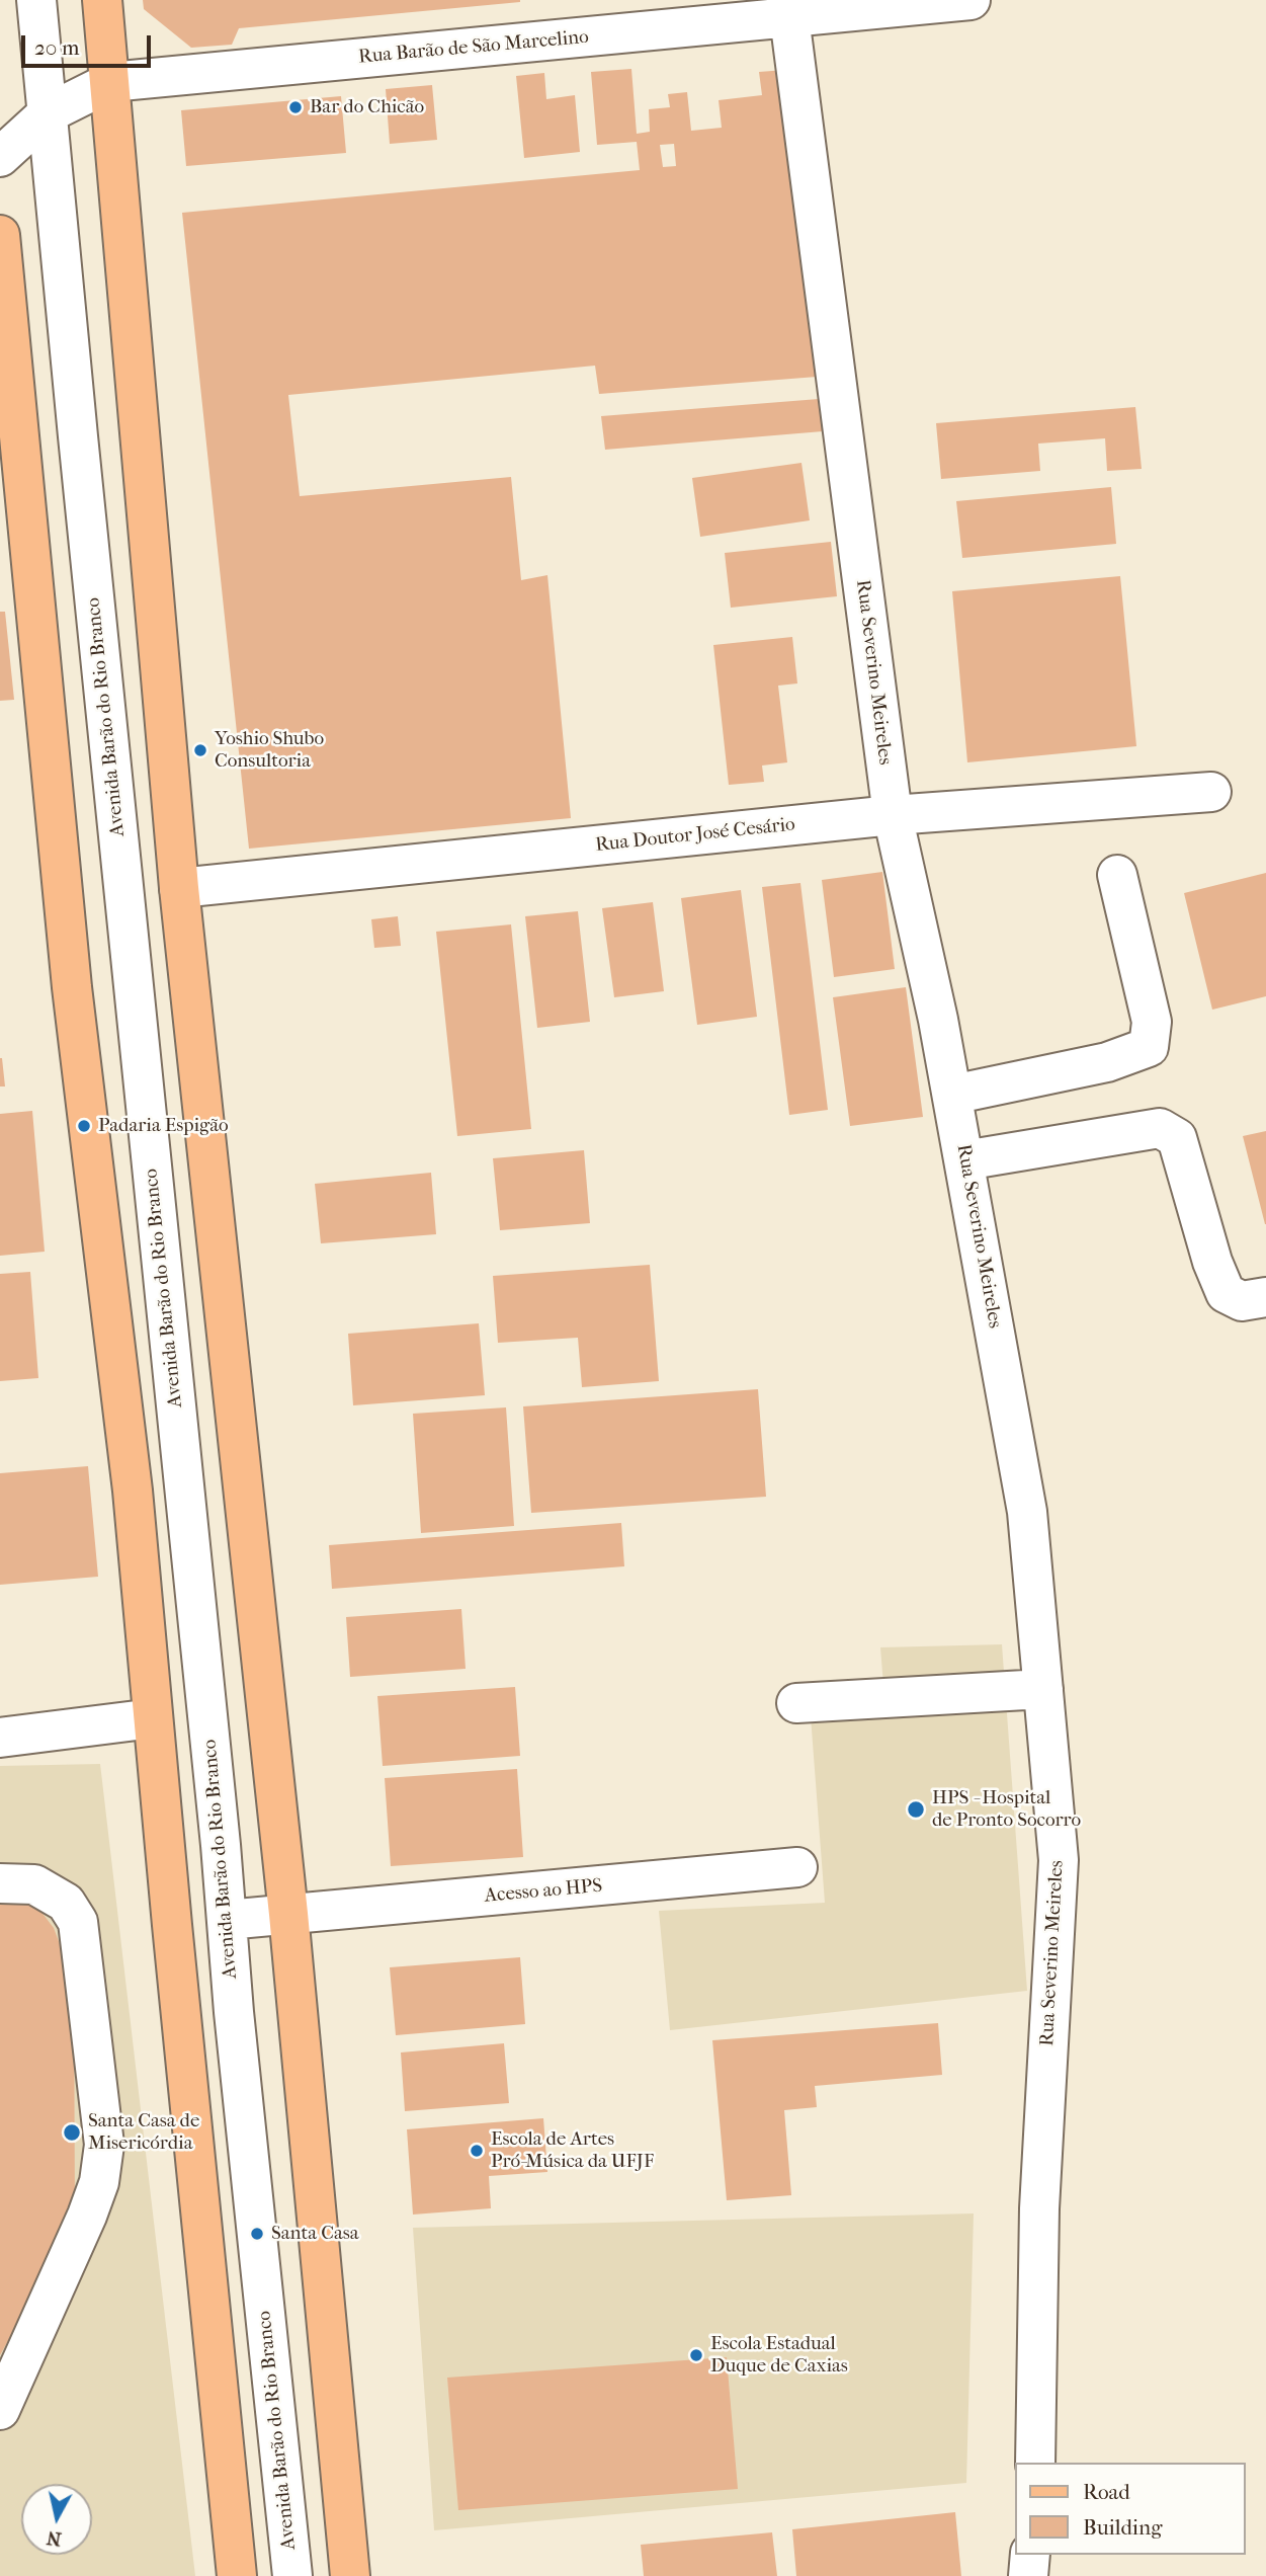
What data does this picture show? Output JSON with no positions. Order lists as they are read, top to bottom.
{
  "streets": {
    "street": [
      "Rua Barão de São Marcelino",
      "Rua Severino Meireles",
      "Avenida Barão do Rio Branco",
      "Rua Doutor José Cesário",
      "Acesso ao HPS"
    ]
  },
  "crossings": [
    ["Rua Barão de São Marcelino", "Rua Severino Meireles"],
    ["Rua Barão de São Marcelino", "Avenida Barão do Rio Branco"],
    ["Rua Severino Meireles", "Rua Doutor José Cesário"],
    ["Avenida Barão do Rio Branco", "Acesso ao HPS"]
  ],
  "places": [
    "Bar do Chicão",
    "Yoshio Shubo Consultoria",
    "Padaria Espigão",
    "HPS - Hospital de Pronto Socorro",
    "Santa Casa de Misericórdia",
    "Escola de Artes Pró-Música da UFJF",
    "Santa Casa",
    "Escola Estadual Duque de Caxias"
  ],
  "legend": ["Road", "Building"],
  "scale_bar": "20 m",
  "north": "bottom"
}
